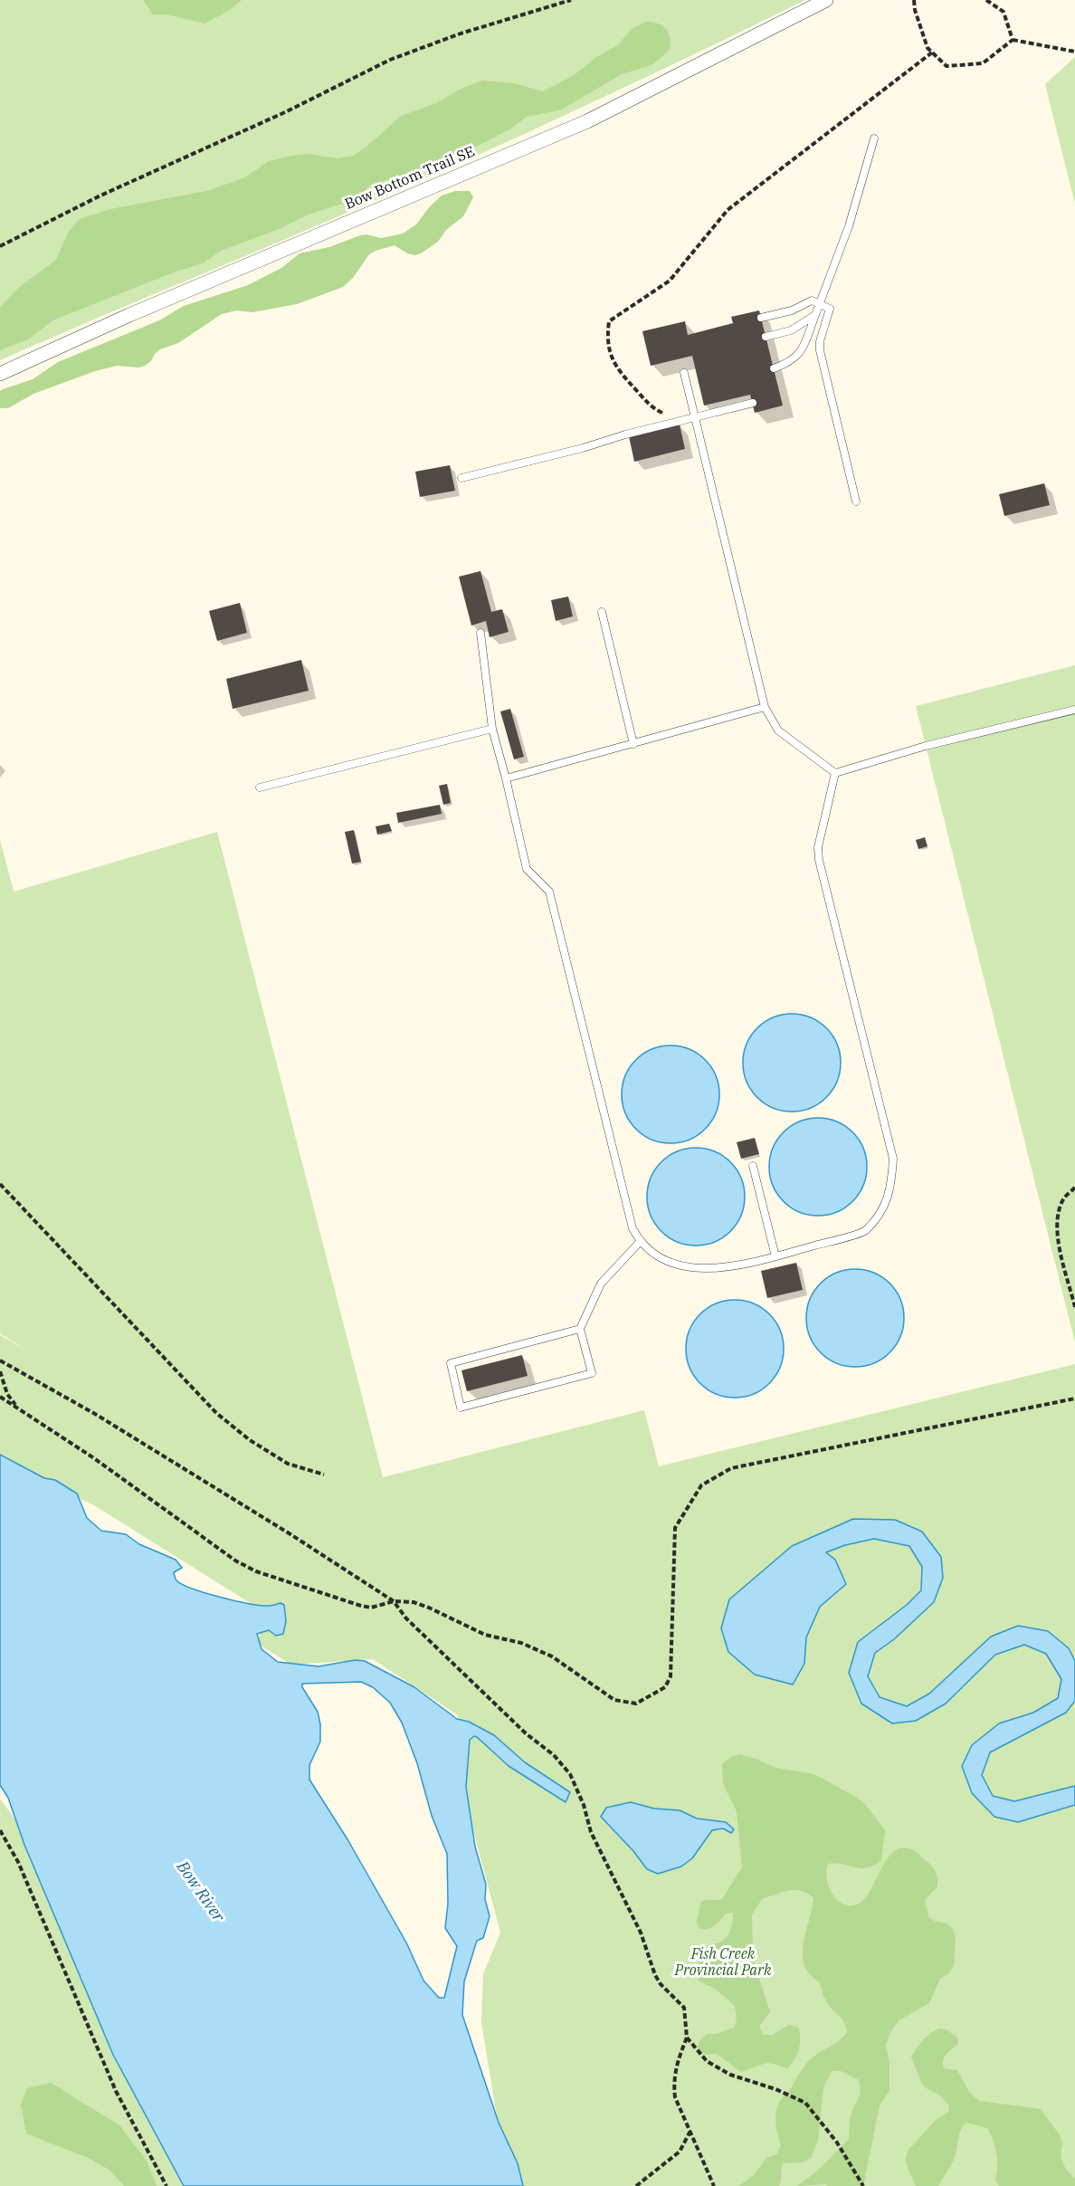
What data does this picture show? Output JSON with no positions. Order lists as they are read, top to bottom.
{
  "streets": {
    "street": ["Bow Bottom Trail SE"]
  },
  "water": ["Bow River"],
  "parks": ["Fish Creek Provincial Park"]
}
